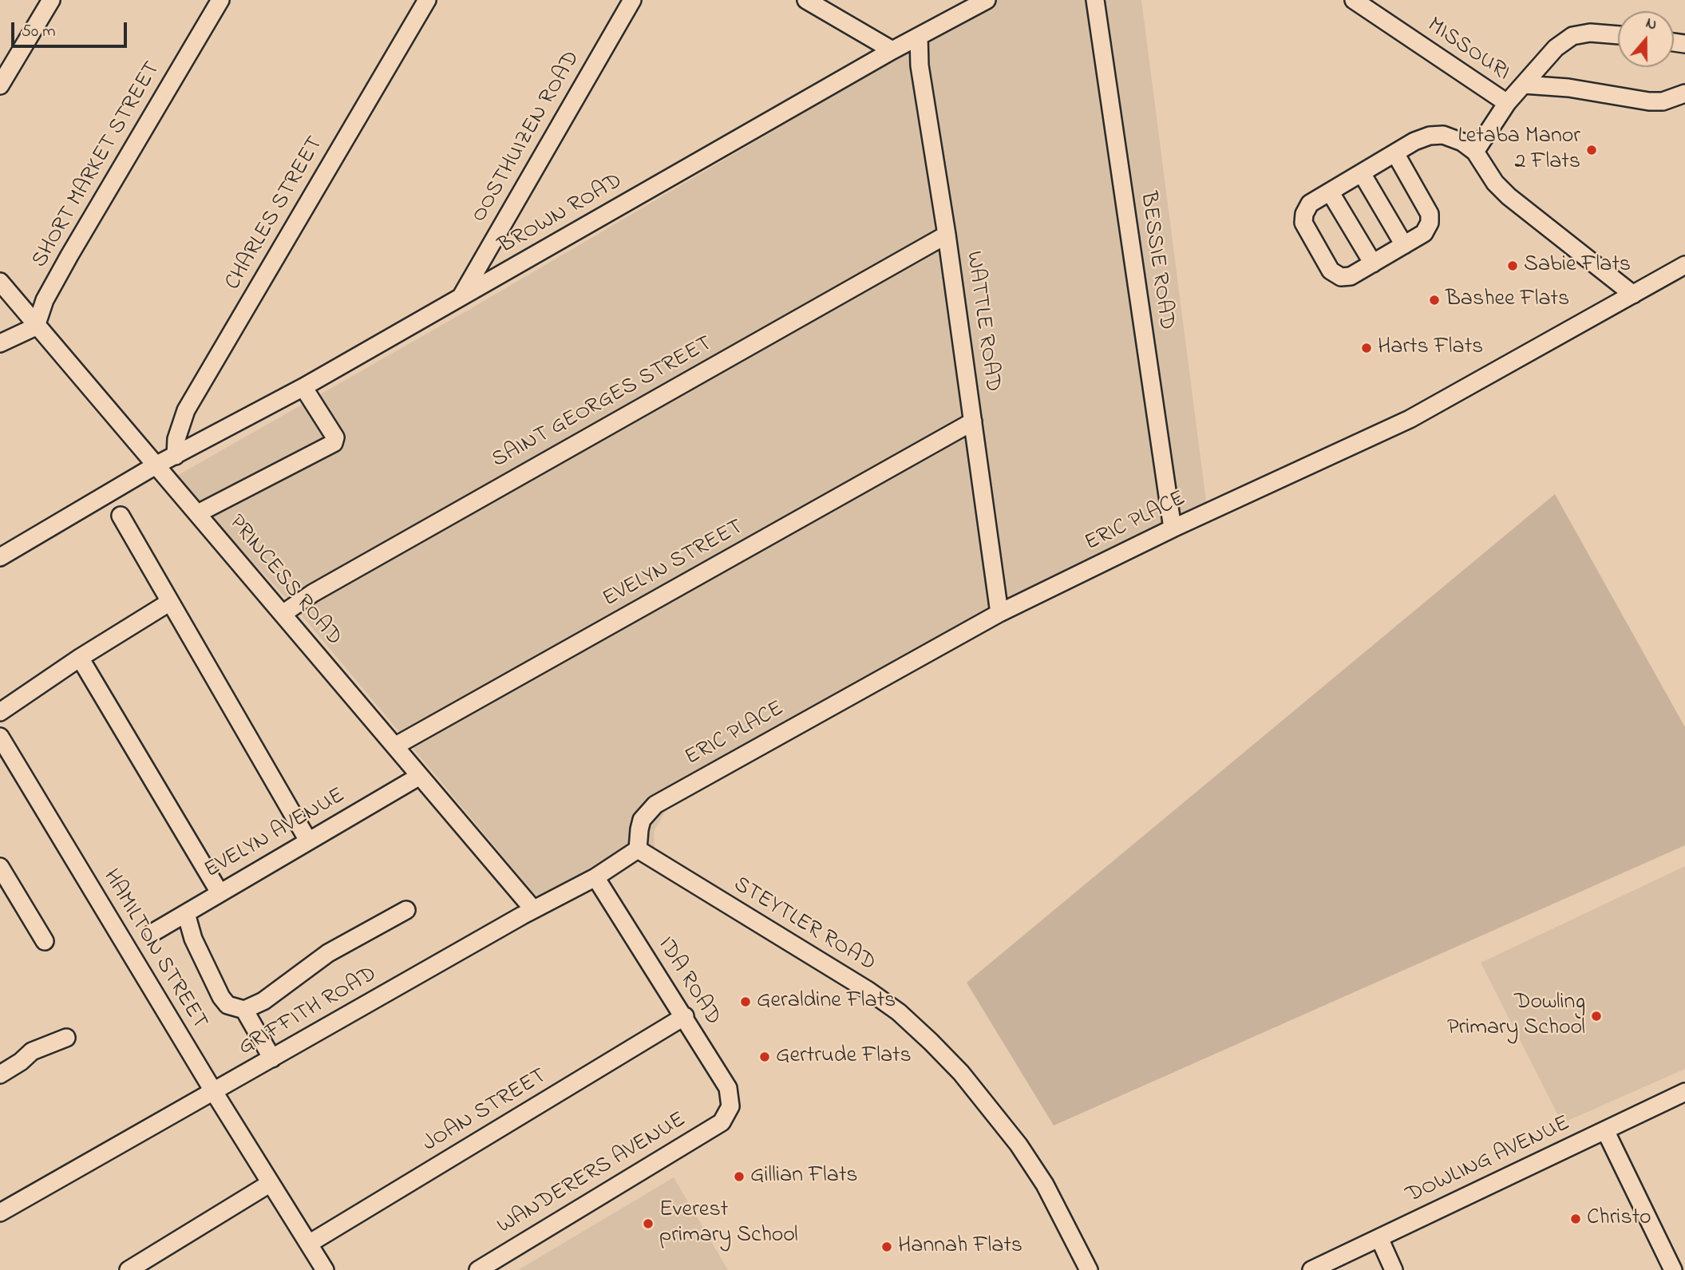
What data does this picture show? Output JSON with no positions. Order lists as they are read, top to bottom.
{
  "streets": {
    "street": [
      "MISSOURI",
      "OOSTHUIZEN ROAD",
      "SHORT MARKET STREET",
      "CHARLES STREET",
      "BROWN ROAD",
      "BESSIE ROAD",
      "WATTLE ROAD",
      "SAINT GEORGES STREET",
      "ERIC PLACE",
      "EVELYN STREET",
      "PRINCESS ROAD",
      "EVELYN AVENUE",
      "STEYTLER ROAD",
      "HAMILTON STREET",
      "IDA ROAD",
      "GRIFFITH ROAD",
      "JOAN STREET",
      "DOWLING AVENUE",
      "WANDERERS AVENUE"
    ]
  },
  "crossings": [
    ["OOSTHUIZEN ROAD", "BROWN ROAD"],
    ["SHORT MARKET STREET", "PRINCESS ROAD"],
    ["CHARLES STREET", "BROWN ROAD"],
    ["BROWN ROAD", "WATTLE ROAD"],
    ["BROWN ROAD", "PRINCESS ROAD"],
    ["BESSIE ROAD", "ERIC PLACE"],
    ["WATTLE ROAD", "SAINT GEORGES STREET"],
    ["WATTLE ROAD", "ERIC PLACE"],
    ["WATTLE ROAD", "EVELYN STREET"],
    ["SAINT GEORGES STREET", "PRINCESS ROAD"],
    ["ERIC PLACE", "STEYTLER ROAD"],
    ["ERIC PLACE", "GRIFFITH ROAD"],
    ["EVELYN STREET", "PRINCESS ROAD"],
    ["PRINCESS ROAD", "EVELYN AVENUE"],
    ["PRINCESS ROAD", "GRIFFITH ROAD"],
    ["STEYTLER ROAD", "GRIFFITH ROAD"],
    ["HAMILTON STREET", "GRIFFITH ROAD"],
    ["HAMILTON STREET", "JOAN STREET"],
    ["IDA ROAD", "GRIFFITH ROAD"],
    ["IDA ROAD", "JOAN STREET"],
    ["IDA ROAD", "WANDERERS AVENUE"]
  ],
  "places": [
    "Letaba Manor 2 Flats",
    "Sabie Flats",
    "Bashee Flats",
    "Harts Flats",
    "Geraldine Flats",
    "Dowling Primary School",
    "Gertrude Flats",
    "Gillian Flats",
    "Christo",
    "Everest primary School",
    "Hannah Flats"
  ],
  "scale_bar": "50 m",
  "north": "top"
}
